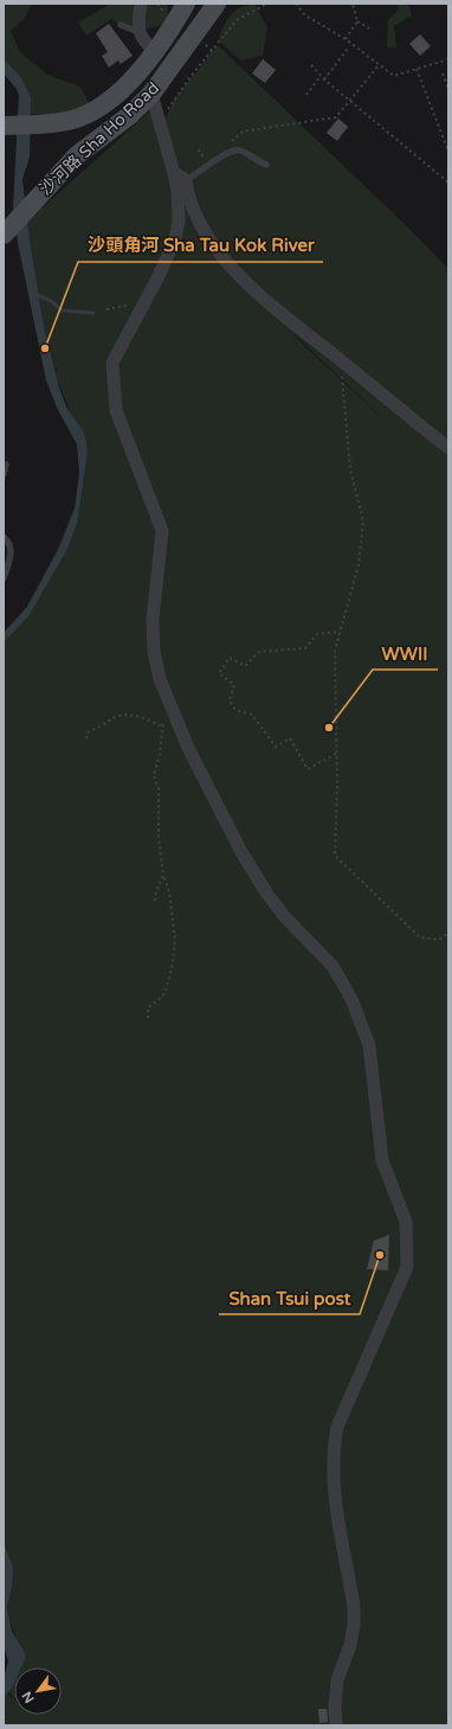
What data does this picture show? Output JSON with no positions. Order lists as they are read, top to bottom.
{
  "streets": {
    "main road": ["沙河路 Sha Ho Road"]
  },
  "places": ["沙頭角河 Sha Tau Kok River", "WWII", "Shan Tsui post"],
  "north": "bottom left"
}
